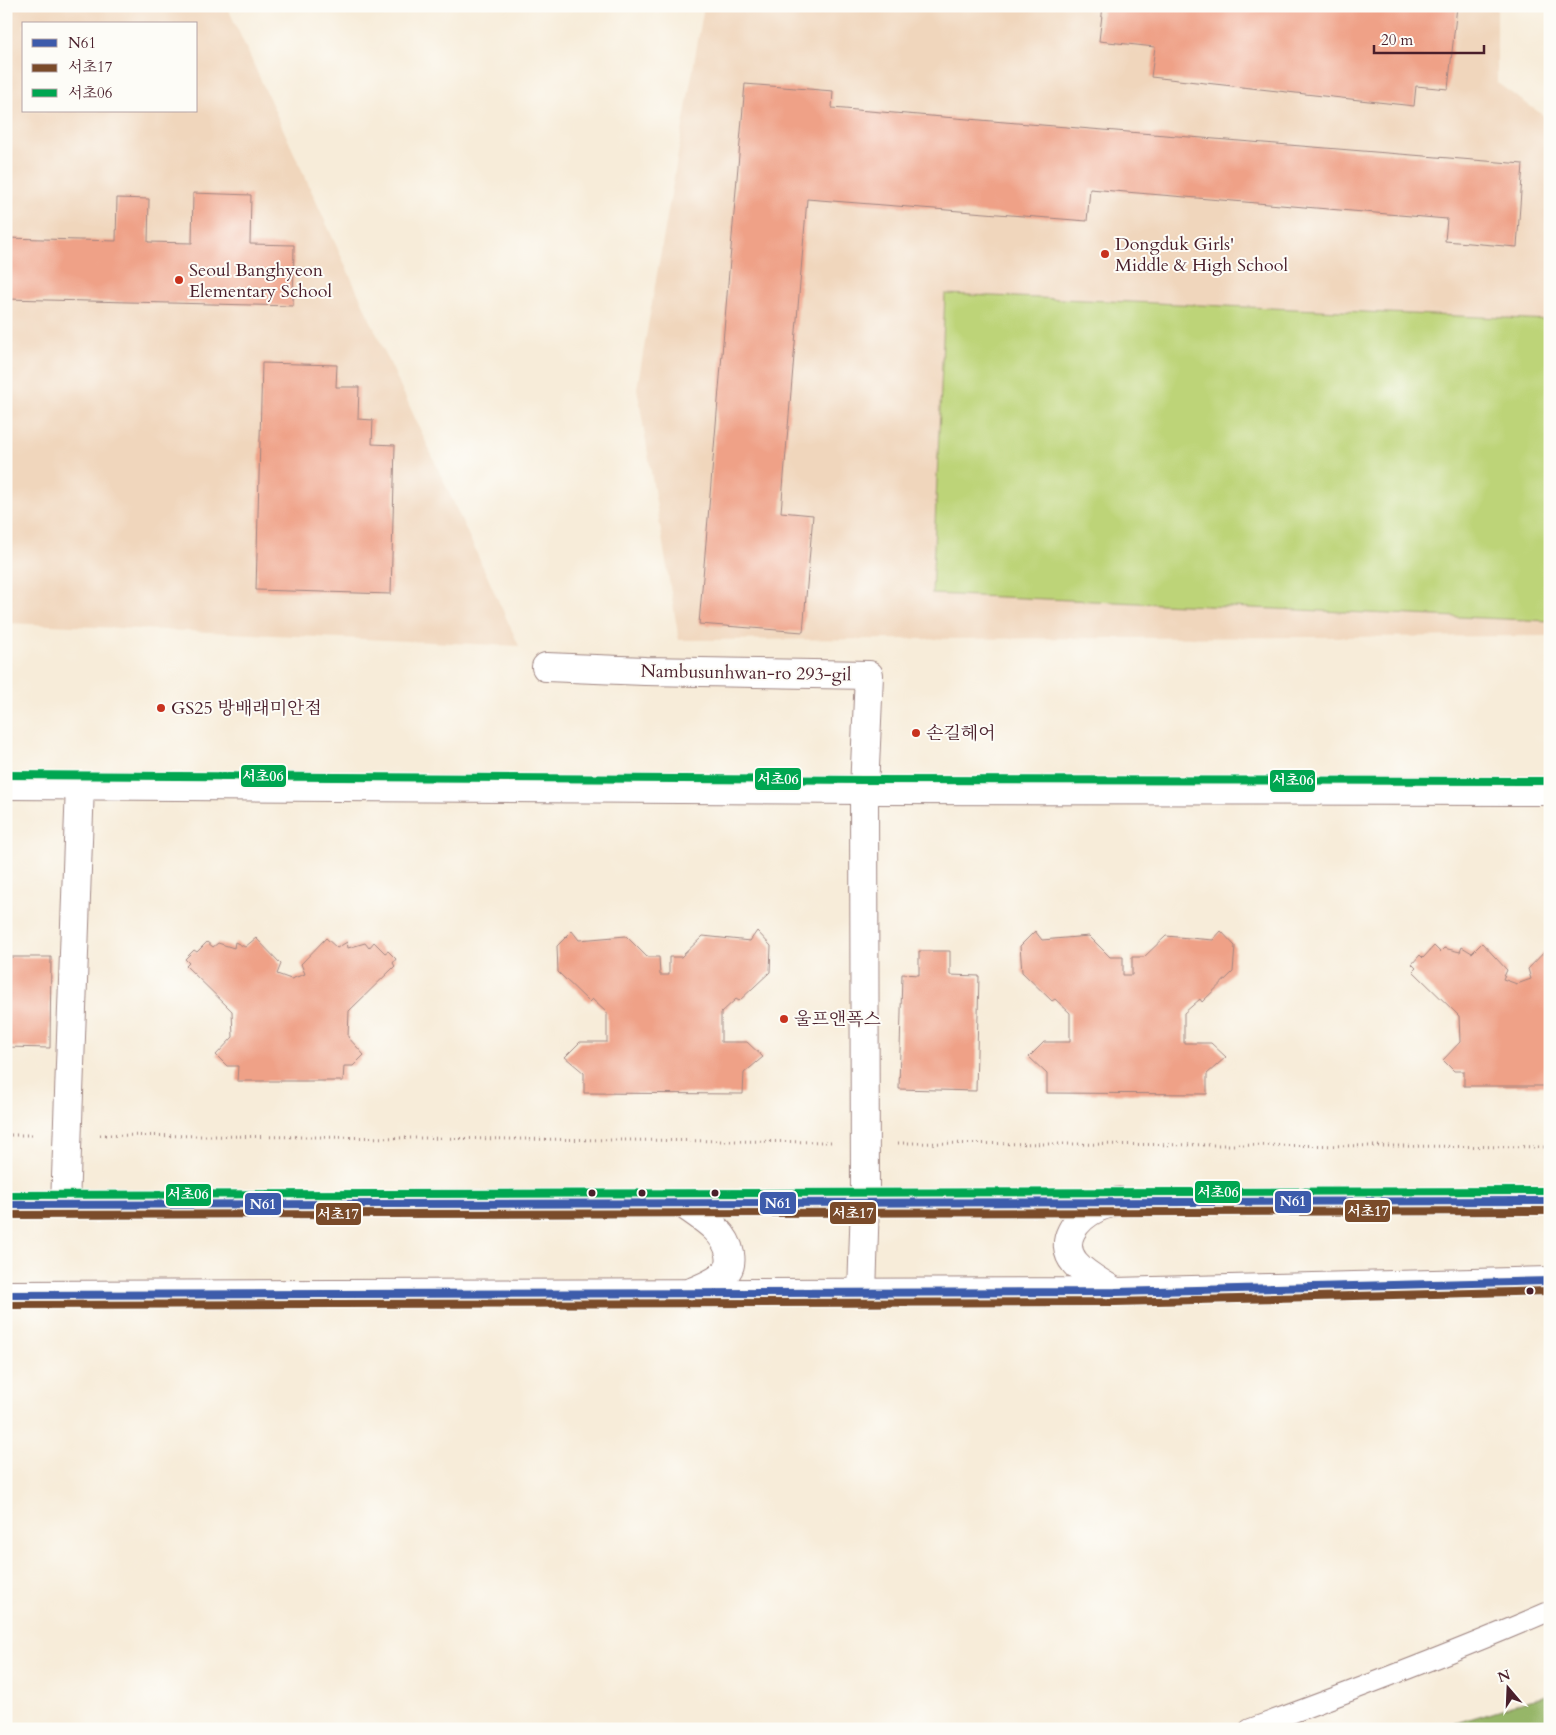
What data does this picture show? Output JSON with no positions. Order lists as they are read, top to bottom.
{
  "streets": {
    "main road": ["Nambusunhwan-ro 293-gil"]
  },
  "places": [
    "Dongduk Girls' Middle & High School",
    "Seoul Banghyeon Elementary School",
    "GS25 방배래미안점",
    "손길헤어",
    "울프앤폭스"
  ],
  "lines": ["transit line 서초06", "transit line N61", "transit line 서초17"],
  "legend": ["N61", "서초17", "서초06"],
  "scale_bar": "20 m",
  "north": "top"
}
